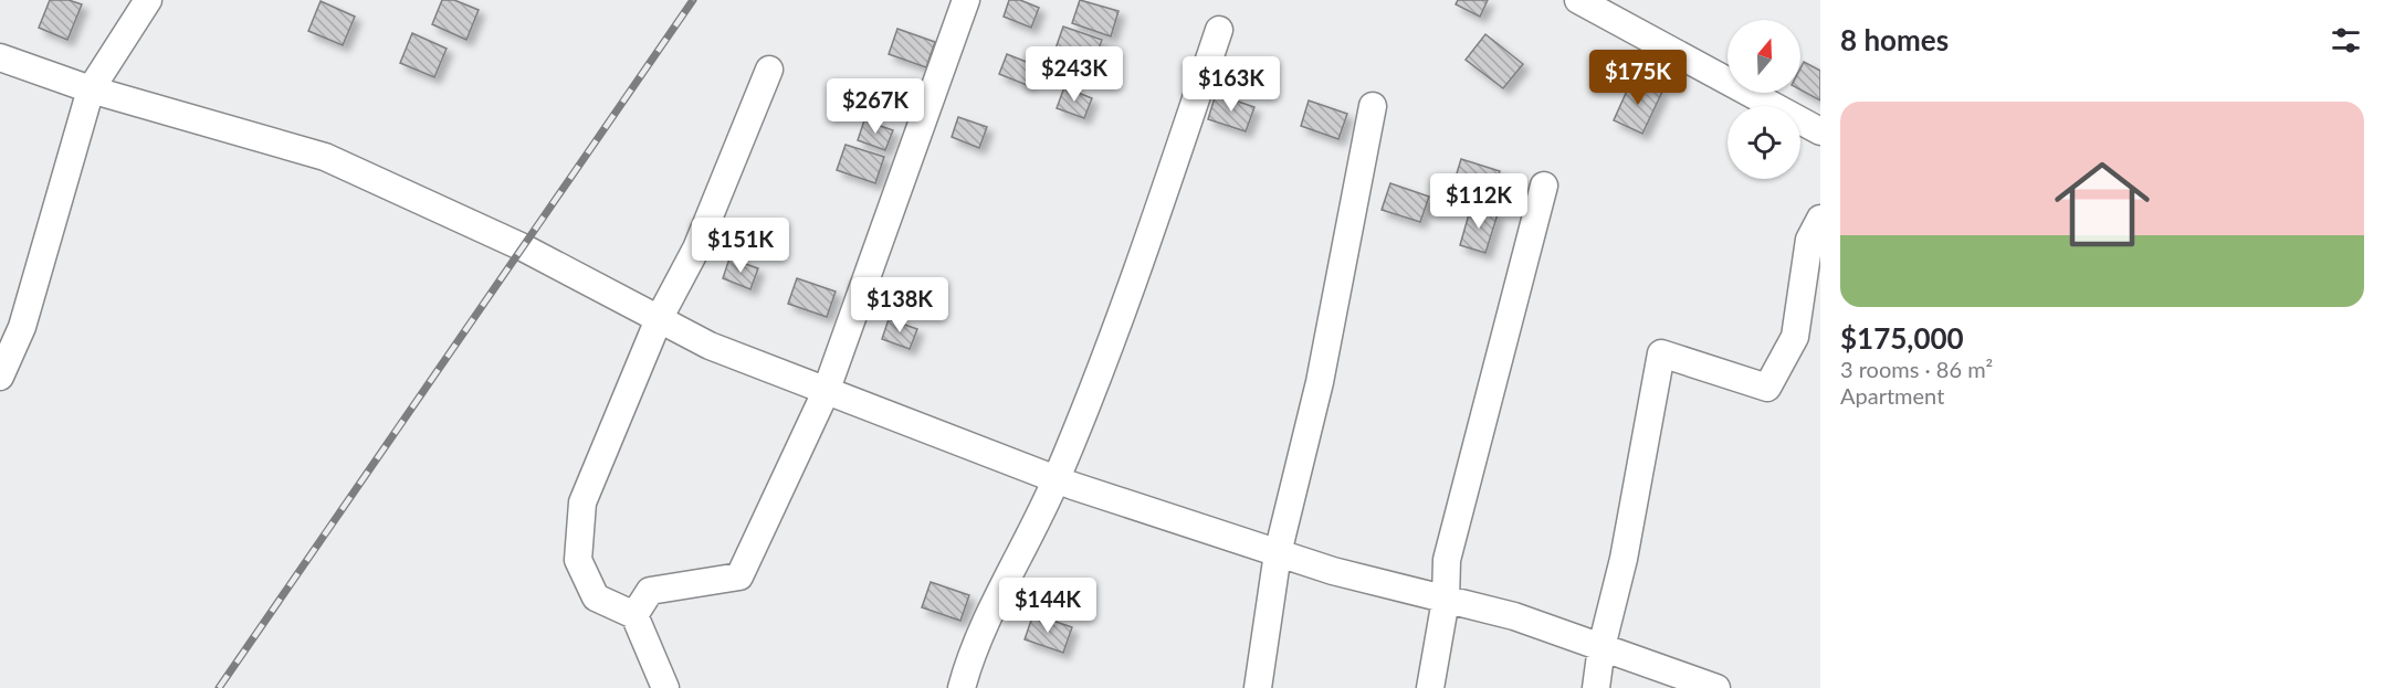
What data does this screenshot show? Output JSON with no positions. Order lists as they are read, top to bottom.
{
  "north": "top",
  "page": {
    "heading": "8 homes",
    "price": [
      "$243K",
      "$175K",
      "$163K",
      "$267K",
      "$112K",
      "$151K",
      "$138K",
      "$144K"
    ],
    "list": [
      {
        "name": "$175,000",
        "note": "3 rooms · 86 m² · Apartment"
      }
    ]
  }
}
